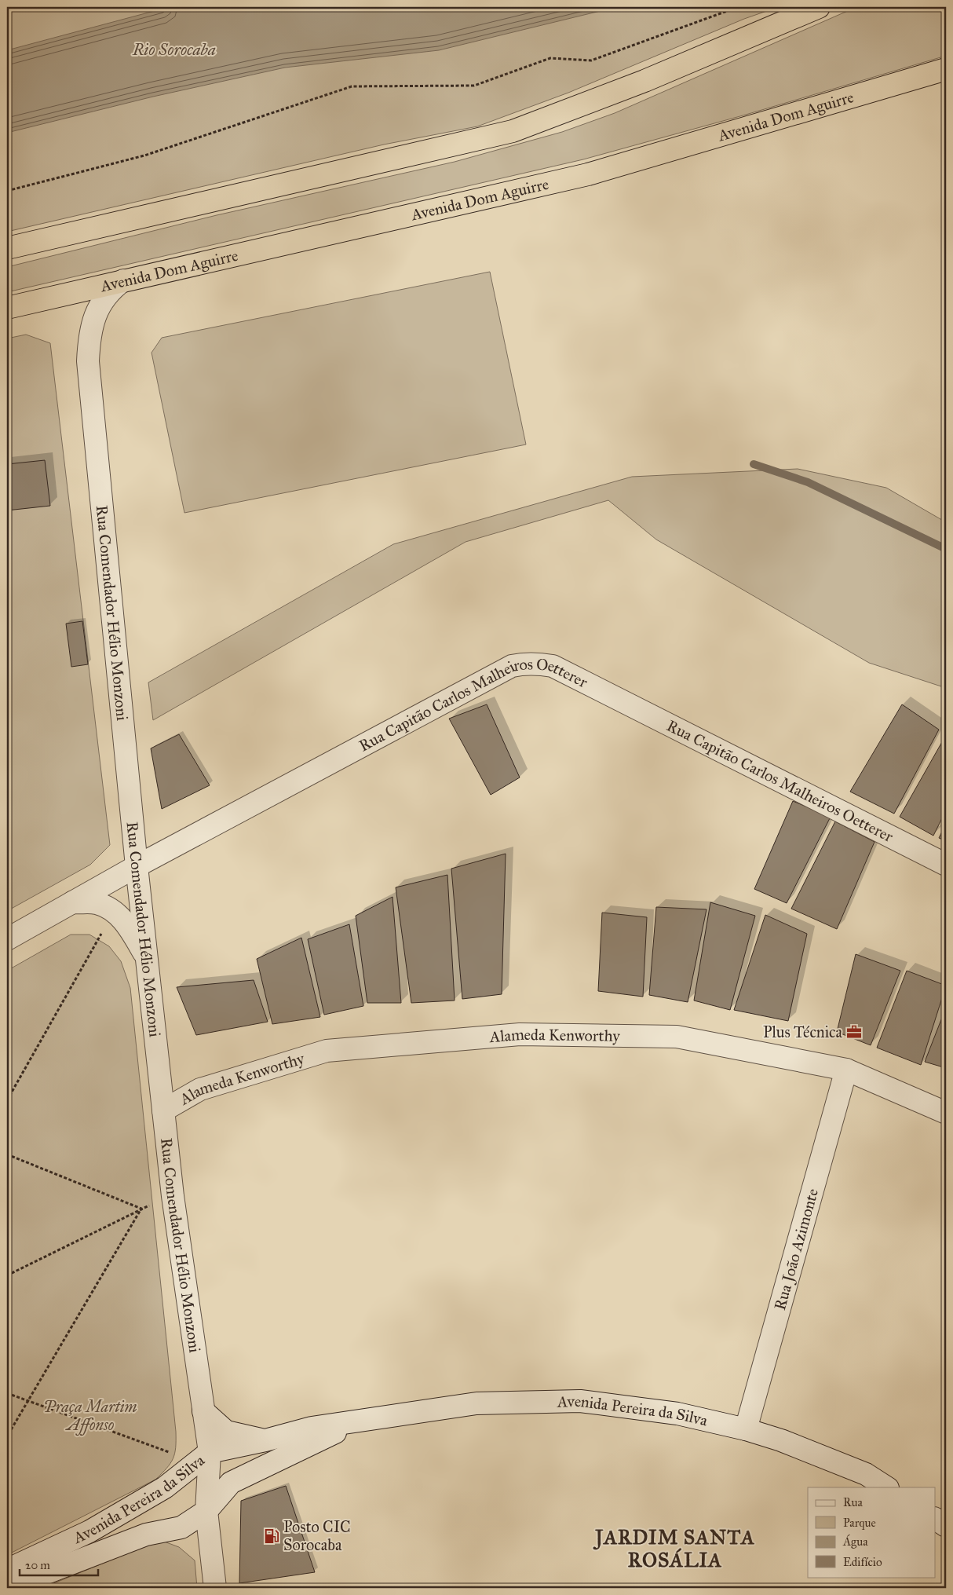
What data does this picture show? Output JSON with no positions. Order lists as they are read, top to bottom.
{
  "streets": {
    "highway": ["Avenida Dom Aguirre"],
    "street": [
      "Rua Comendador Hélio Monzoni",
      "Rua Capitão Carlos Malheiros Oetterer",
      "Alameda Kenworthy",
      "Rua João Azimonte",
      "Avenida Pereira da Silva"
    ]
  },
  "crossings": [
    ["Avenida Dom Aguirre", "Rua Comendador Hélio Monzoni"],
    ["Rua Comendador Hélio Monzoni", "Rua Capitão Carlos Malheiros Oetterer"],
    ["Rua Comendador Hélio Monzoni", "Alameda Kenworthy"],
    ["Rua Comendador Hélio Monzoni", "Avenida Pereira da Silva"],
    ["Alameda Kenworthy", "Rua João Azimonte"],
    ["Rua João Azimonte", "Avenida Pereira da Silva"]
  ],
  "districts": ["JARDIM SANTA ROSÁLIA"],
  "water": ["Rio Sorocaba"],
  "parks": ["Praça Martim Affonso"],
  "places": {
    "office": ["Plus Técnica"],
    "fuel station": ["Posto CIC Sorocaba"]
  },
  "legend": [
    "Rua",
    "Parque",
    "Água",
    "Edifício"
  ],
  "scale_bar": "20 m"
}
